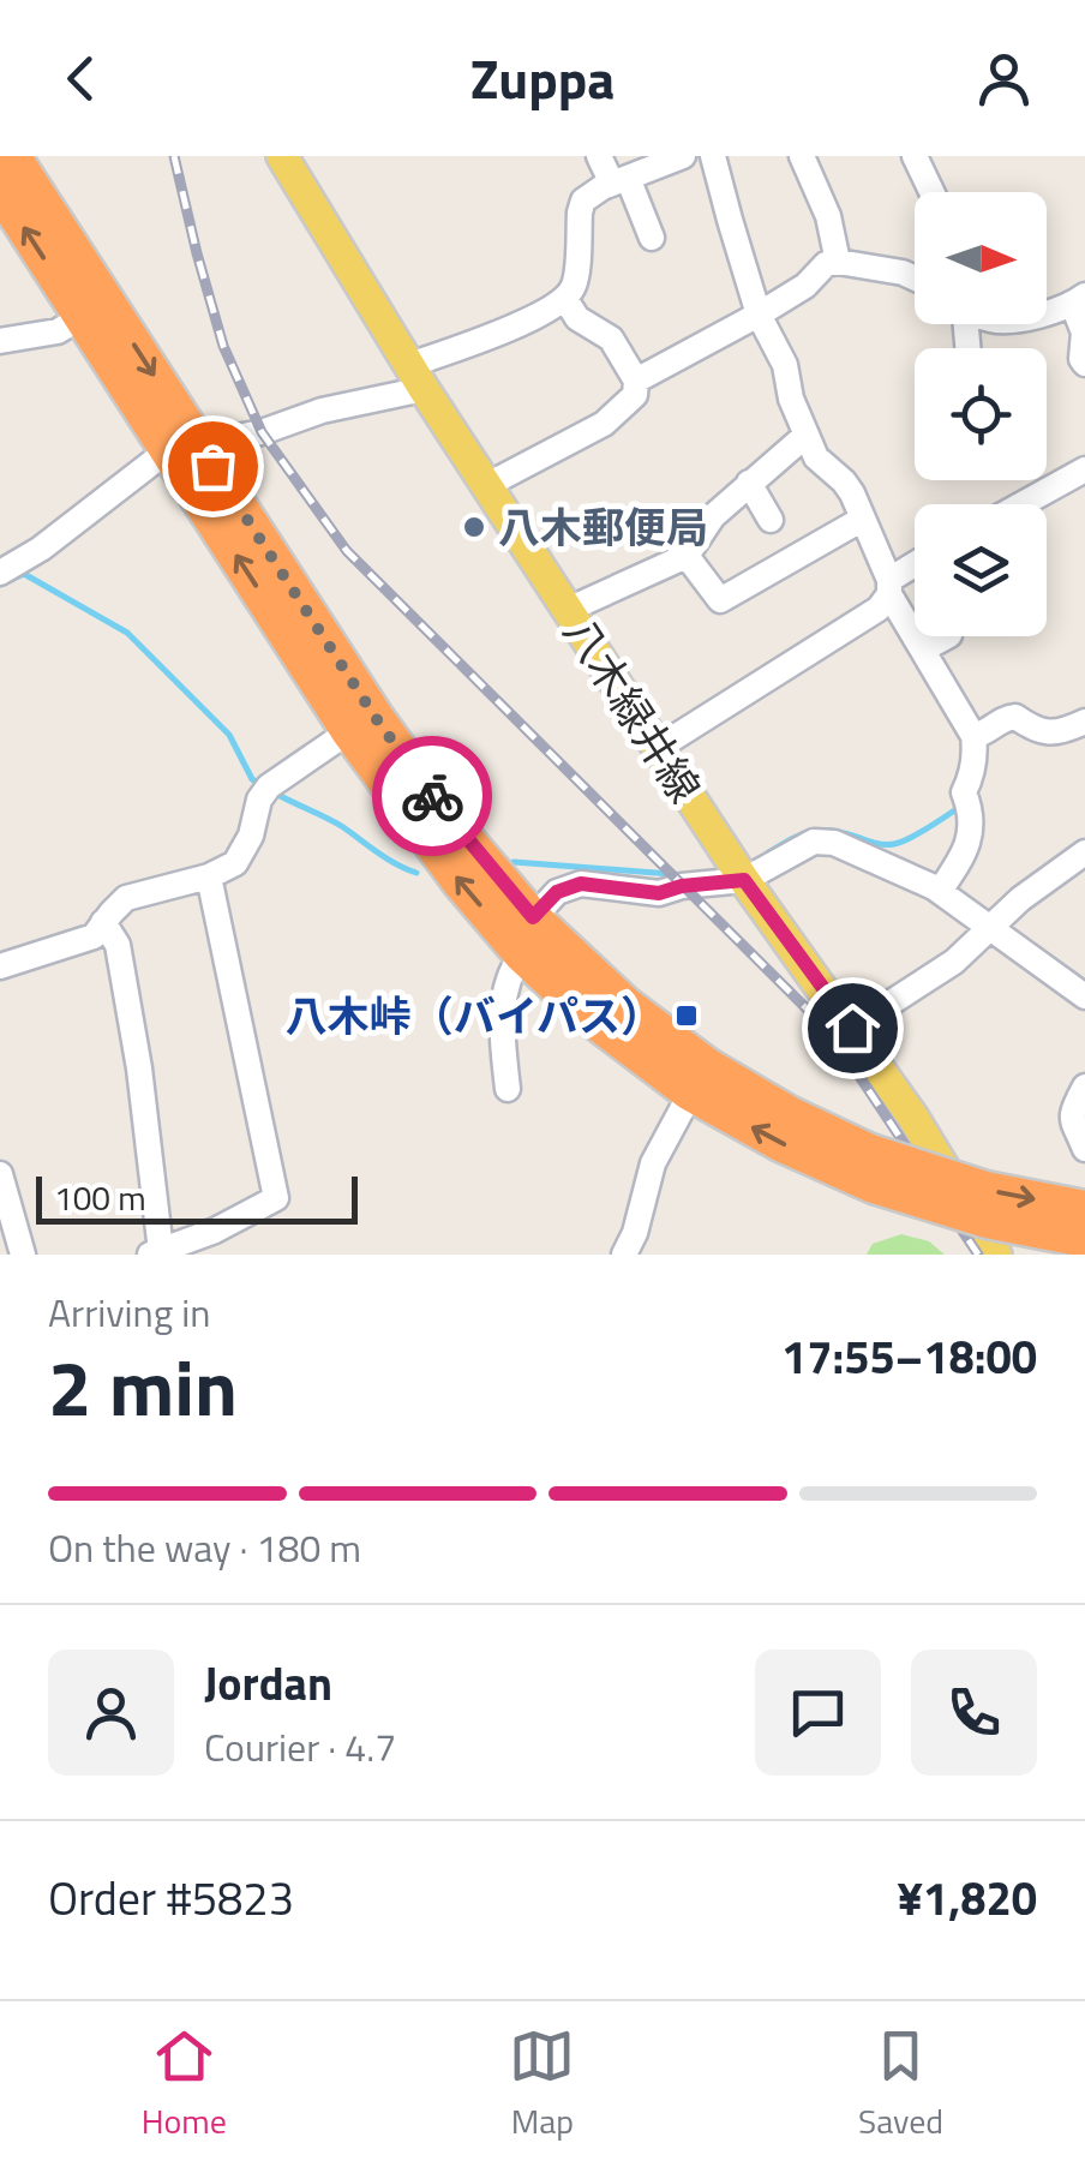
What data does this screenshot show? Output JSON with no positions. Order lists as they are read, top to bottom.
{
  "streets": {
    "main road": ["八木緑井線"]
  },
  "places": {
    "other": ["八木郵便局"],
    "transit": ["八木峠（バイパス）"]
  },
  "scale_bar": "100 m",
  "north": "right",
  "page": {
    "header": "Zuppa",
    "scale": "100 m",
    "heading": ["2 min", "Arriving in", "17:55–18:00"],
    "panel": [
      "Jordan",
      "Courier · 4.7",
      "Order #5823",
      "¥1,820"
    ],
    "bar": "On the way · 180 m",
    "tabs": ["Home", "Map", "Saved"]
  }
}
